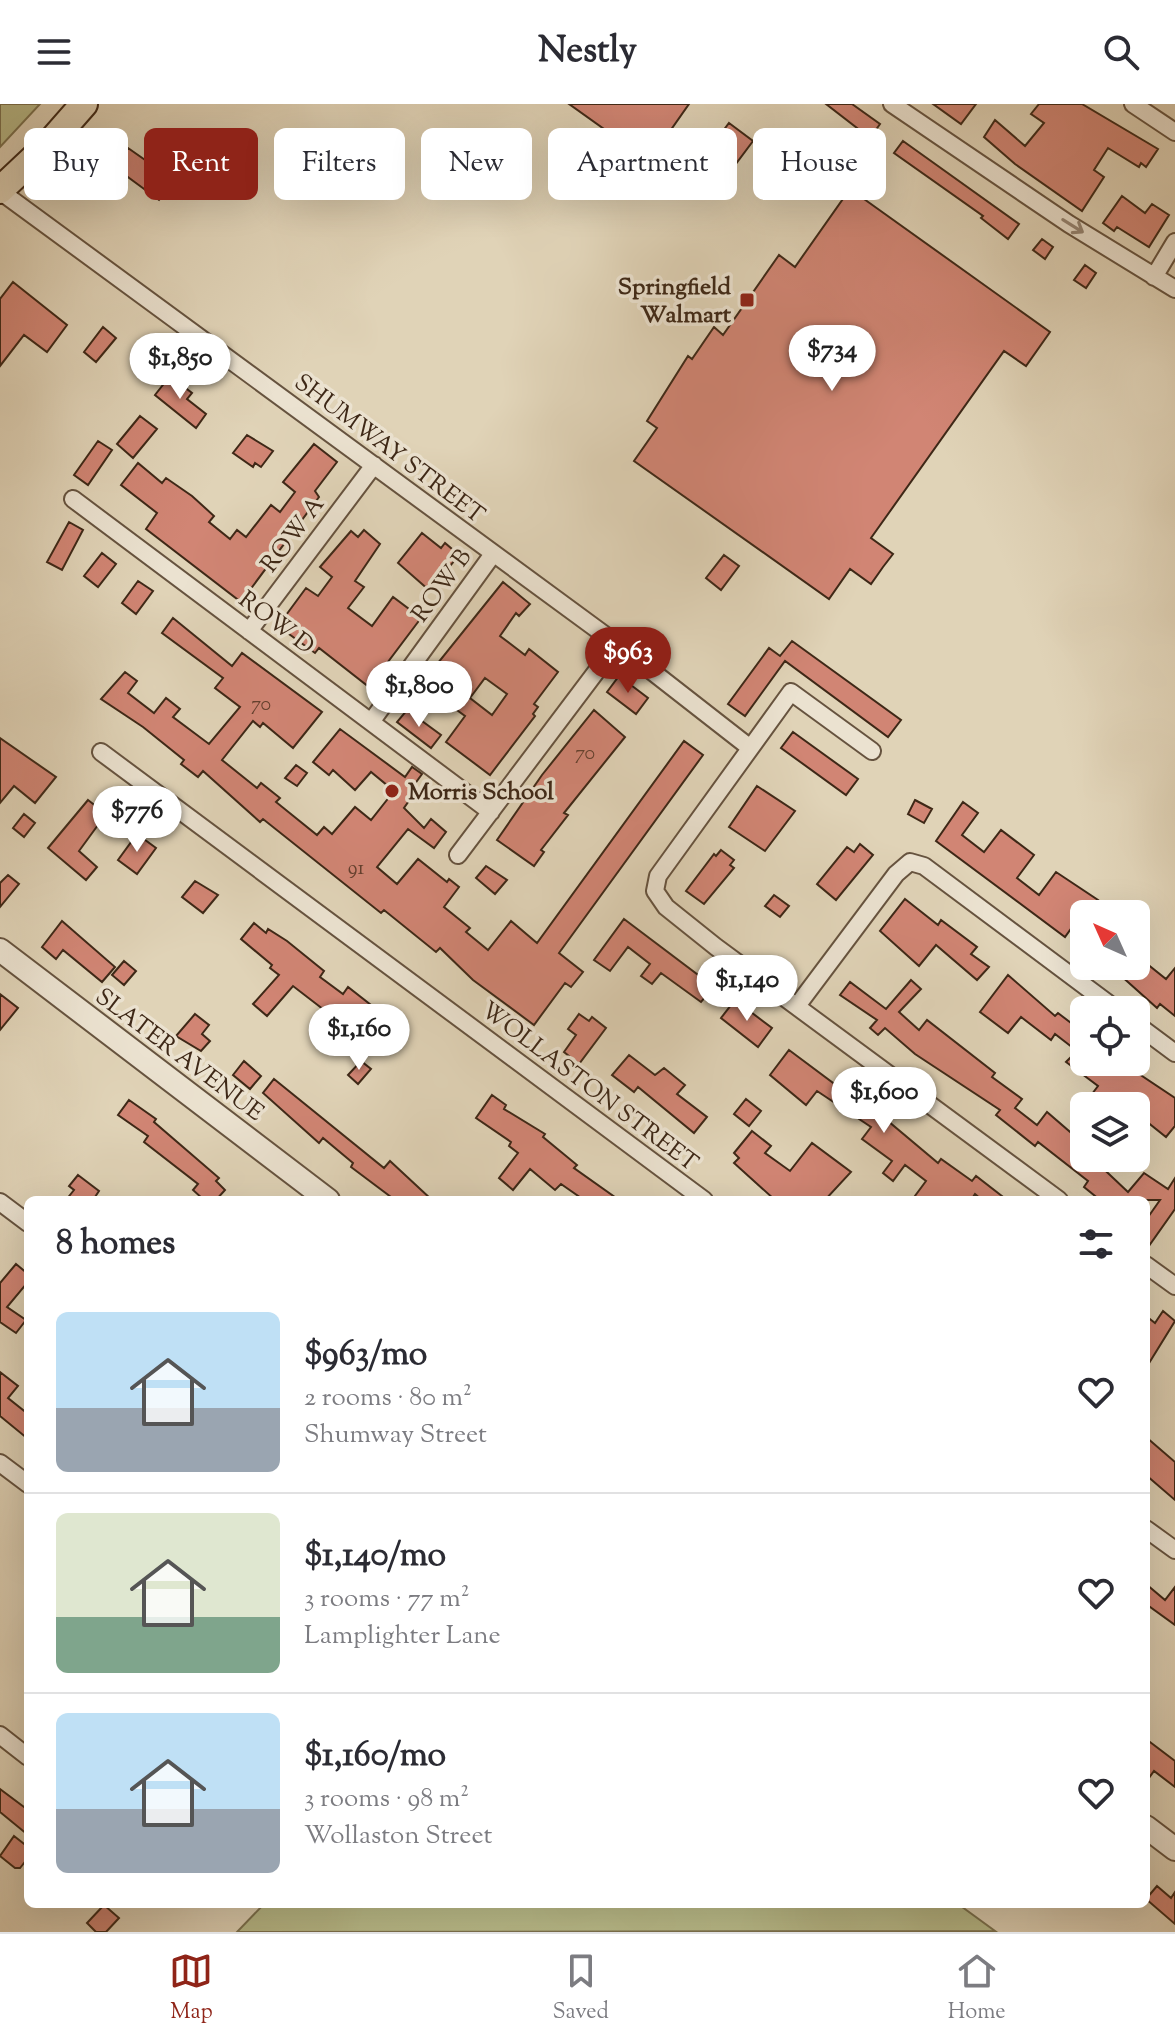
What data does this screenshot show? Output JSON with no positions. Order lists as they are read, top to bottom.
{
  "streets": {
    "street": [
      "SHUMWAY STREET",
      "ROW A",
      "ROW B",
      "ROW D",
      "SLATER AVENUE",
      "WOLLASTON STREET"
    ]
  },
  "crossings": [
    ["SHUMWAY STREET", "ROW A"],
    ["SHUMWAY STREET", "ROW B"],
    ["ROW A", "ROW D"],
    ["ROW B", "ROW D"]
  ],
  "places": {
    "transit": ["Springfield Walmart"],
    "other": ["Morris School"]
  },
  "house_numbers": ["70", "70", "91"],
  "north": "top left",
  "page": {
    "header": "Nestly",
    "chip": [
      "Buy",
      "Rent",
      "Filters",
      "New",
      "Apartment",
      "House"
    ],
    "price": [
      "$734",
      "$1,850",
      "$963",
      "$1,800",
      "$776",
      "$1,140",
      "$1,160",
      "$1,600"
    ],
    "heading": "8 homes",
    "list": [
      {
        "name": "$963/mo",
        "note": "2 rooms · 80 m² · Shumway Street"
      },
      {
        "name": "$1,140/mo",
        "note": "3 rooms · 77 m² · Lamplighter Lane"
      },
      {
        "name": "$1,160/mo",
        "note": "3 rooms · 98 m² · Wollaston Street"
      }
    ],
    "tabs": ["Map", "Saved", "Home"]
  }
}
